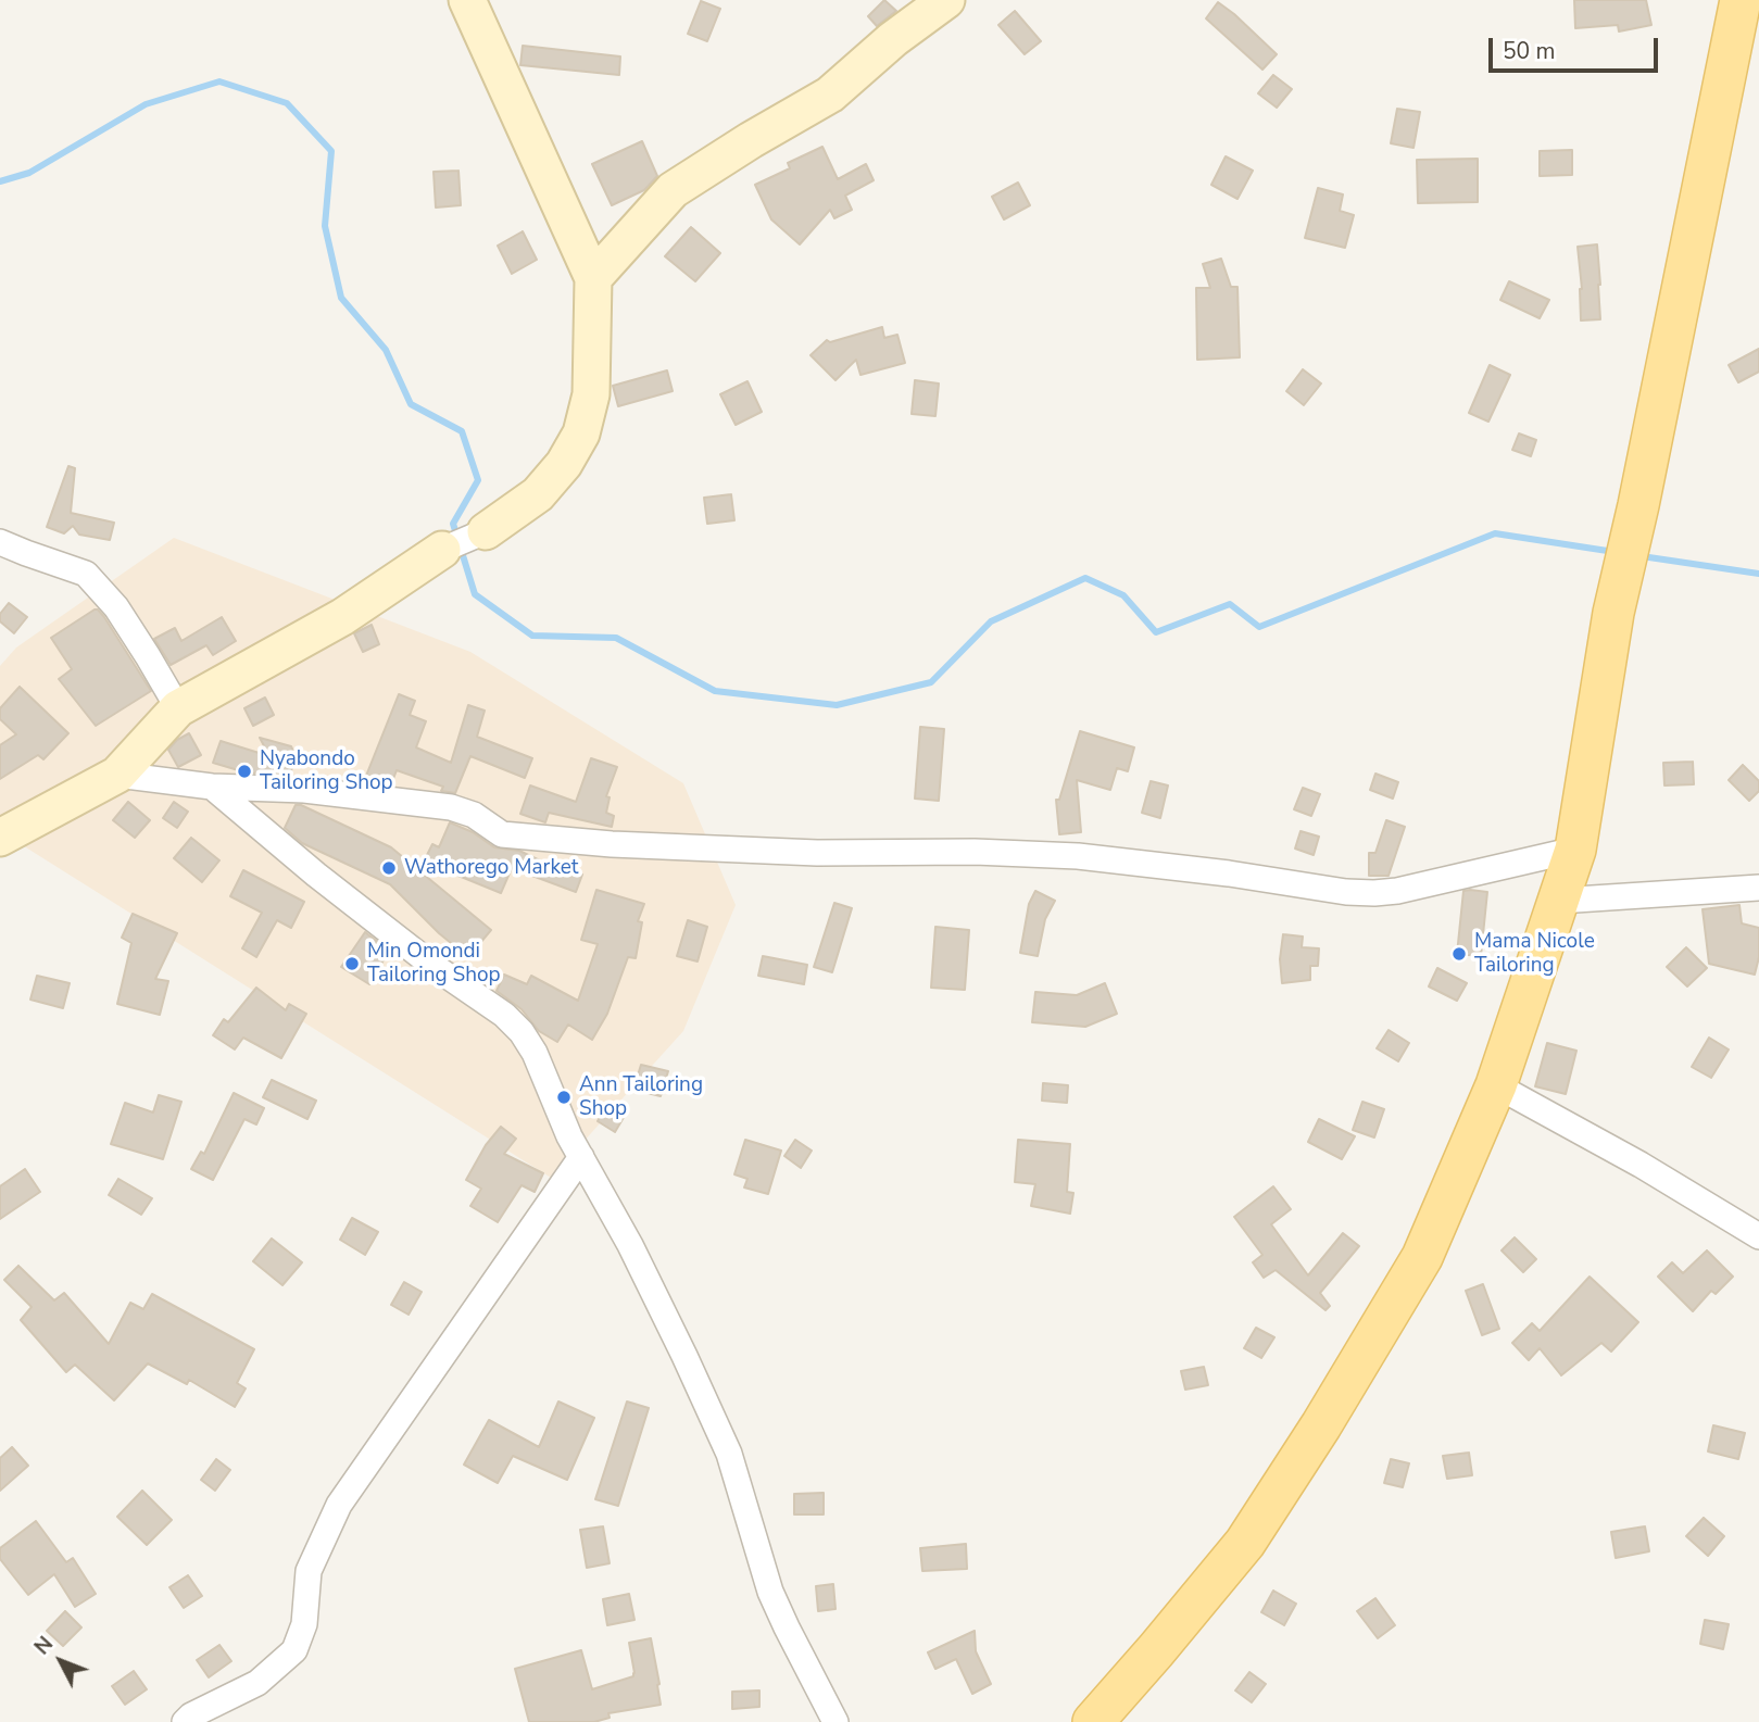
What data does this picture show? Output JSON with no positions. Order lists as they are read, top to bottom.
{
  "places": [
    "Nyabondo Tailoring Shop",
    "Wathorego Market",
    "Mama Nicole Tailoring",
    "Min Omondi Tailoring Shop",
    "Ann Tailoring Shop"
  ],
  "scale_bar": "50 m",
  "north": "top left"
}
